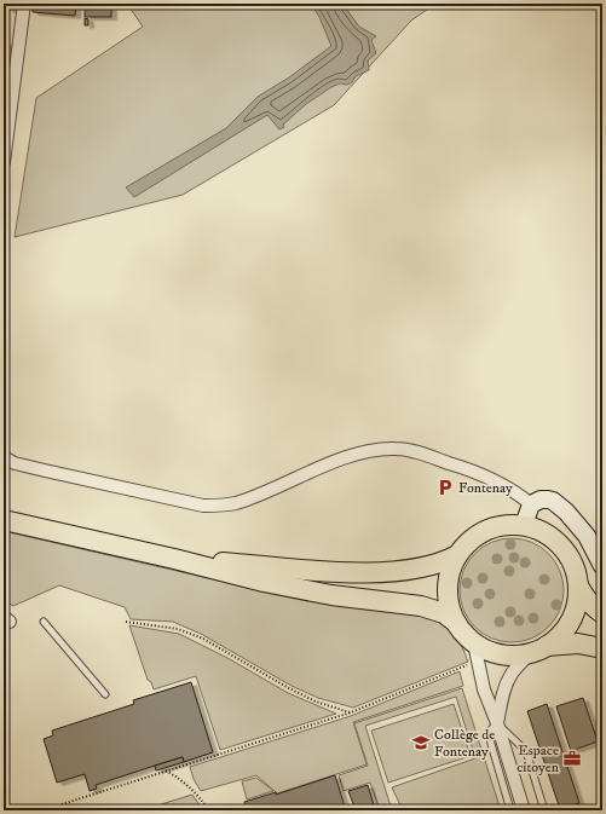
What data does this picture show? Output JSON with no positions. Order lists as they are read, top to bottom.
{
  "places": {
    "parking": ["Fontenay"],
    "school or university": ["Collège de Fontenay"],
    "office": ["Espace citoyen"]
  }
}
